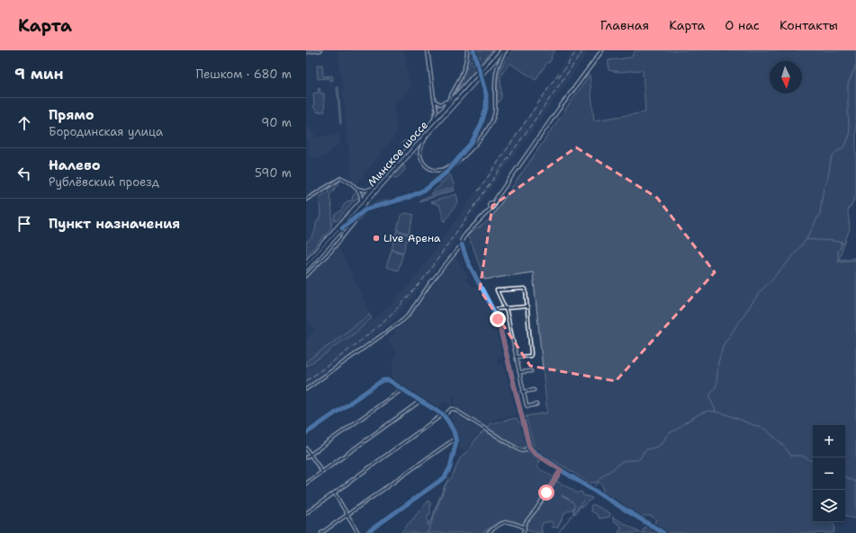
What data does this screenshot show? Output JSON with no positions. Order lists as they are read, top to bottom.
{
  "streets": {
    "highway": ["Минское шоссе"]
  },
  "places": ["Live Арена"],
  "north": "bottom",
  "page": {
    "header": "Карта",
    "nav": [
      "Главная",
      "Карта",
      "О нас",
      "Контакты"
    ],
    "heading": ["9 мин", "Пешком · 680 m"],
    "list": [
      ["Прямо", "Бородинская улица", "90 m"],
      ["Налево", "Рублёвский проезд", "590 m"],
      "Пункт назначения"
    ],
    "map_buttons": ["+", "−"]
  }
}
